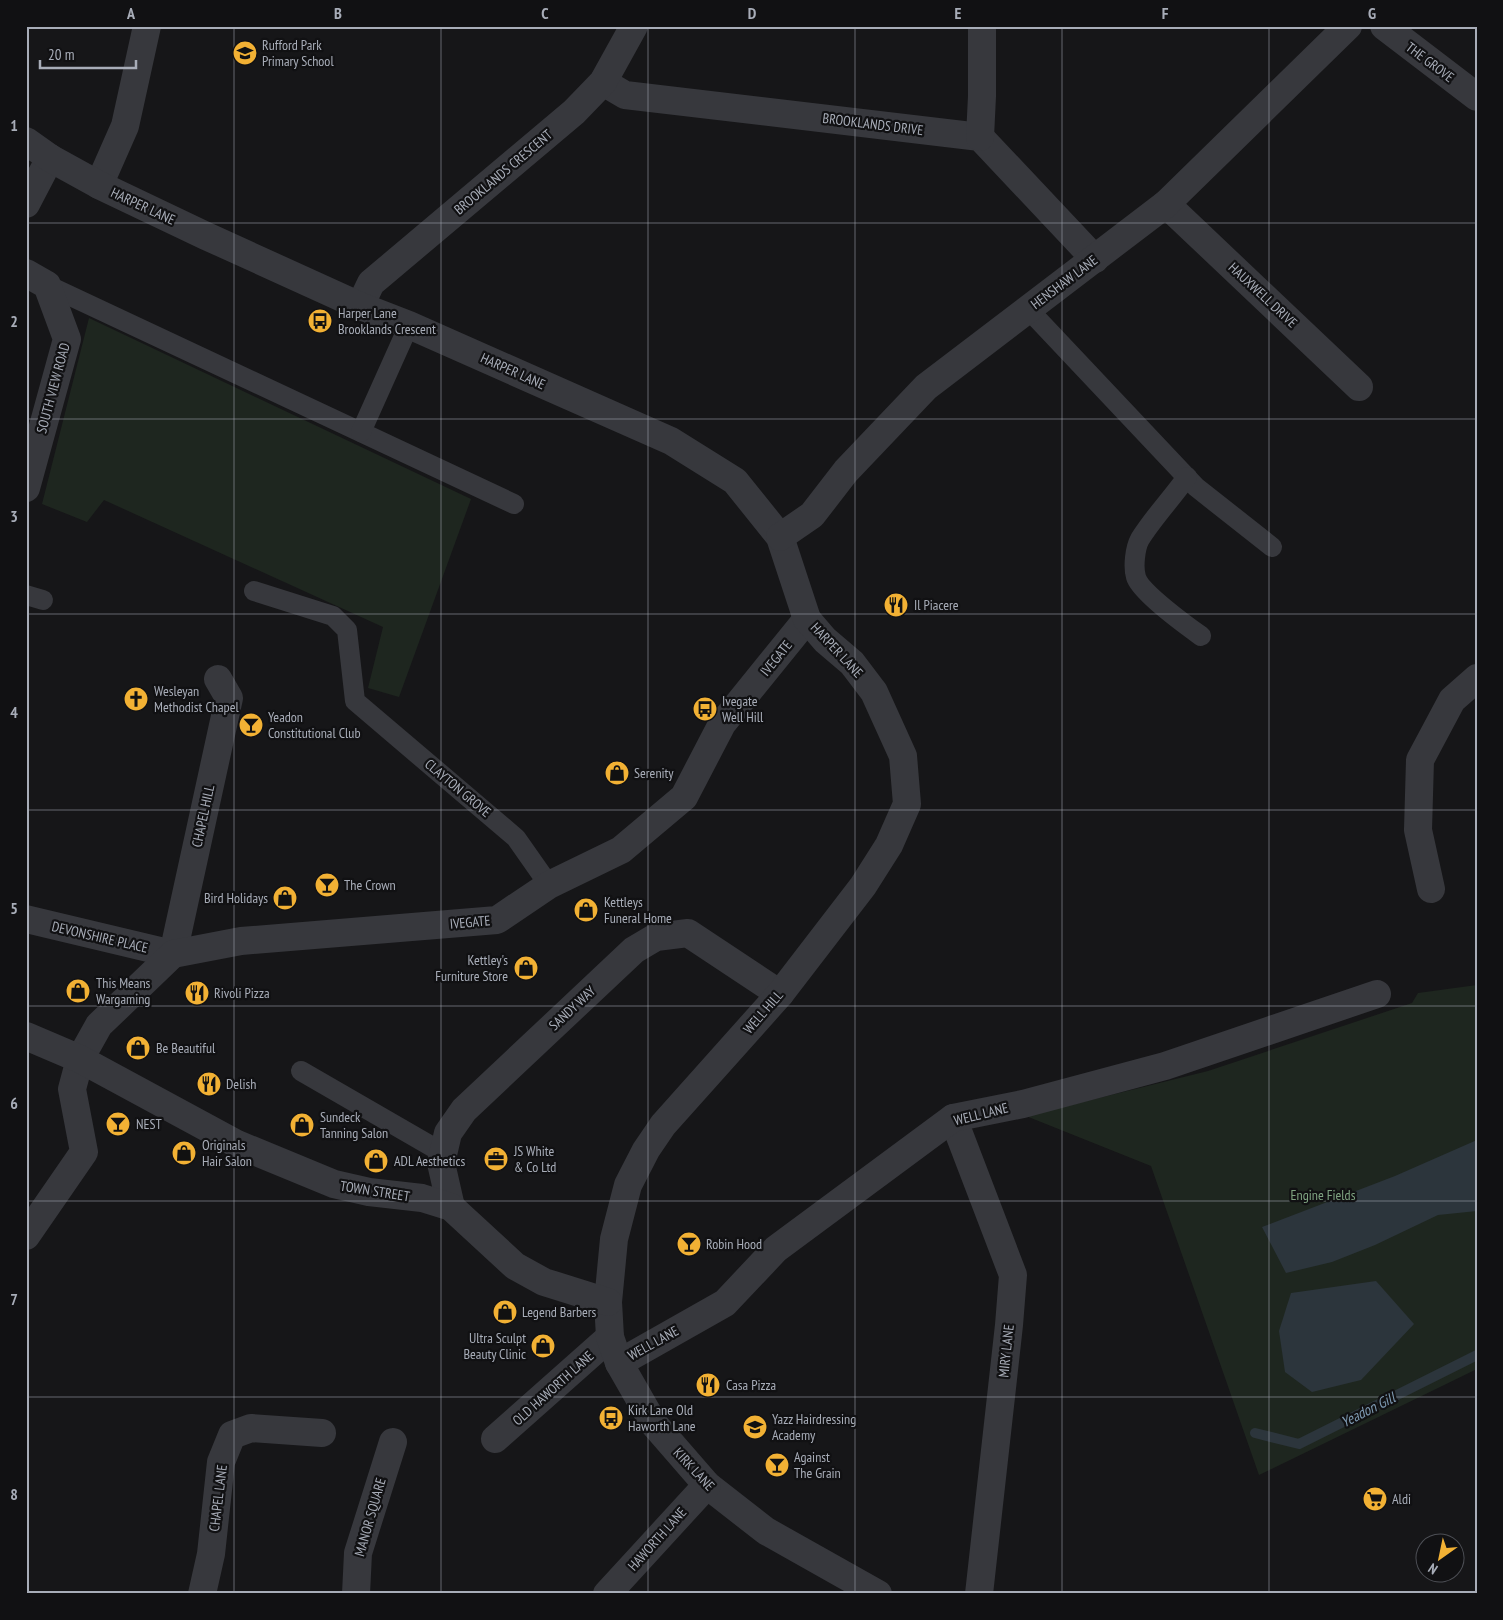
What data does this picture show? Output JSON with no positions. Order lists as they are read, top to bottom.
{
  "streets": {
    "street": [
      "THE GROVE",
      "BROOKLANDS DRIVE",
      "BROOKLANDS CRESCENT",
      "HARPER LANE",
      "HENSHAW LANE",
      "HAUXWELL DRIVE",
      "SOUTH VIEW ROAD",
      "IVEGATE",
      "CHAPEL HILL",
      "DEVONSHIRE PLACE",
      "SANDY WAY",
      "WELL HILL",
      "WELL LANE",
      "TOWN STREET",
      "MIRY LANE",
      "OLD HAWORTH LANE",
      "KIRK LANE",
      "CHAPEL LANE",
      "MANOR SQUARE",
      "HAWORTH LANE"
    ],
    "lane": ["CLAYTON GROVE"]
  },
  "crossings": [
    ["BROOKLANDS DRIVE", "BROOKLANDS CRESCENT"],
    ["BROOKLANDS CRESCENT", "HARPER LANE"],
    ["HARPER LANE", "HENSHAW LANE"],
    ["HARPER LANE", "IVEGATE"],
    ["HARPER LANE", "WELL HILL"],
    ["HENSHAW LANE", "HAUXWELL DRIVE"],
    ["IVEGATE", "CLAYTON GROVE"],
    ["IVEGATE", "CHAPEL HILL"],
    ["IVEGATE", "DEVONSHIRE PLACE"],
    ["CHAPEL HILL", "DEVONSHIRE PLACE"],
    ["SANDY WAY", "WELL HILL"],
    ["SANDY WAY", "TOWN STREET"],
    ["WELL HILL", "TOWN STREET"],
    ["WELL HILL", "KIRK LANE"],
    ["WELL LANE", "MIRY LANE"],
    ["WELL LANE", "KIRK LANE"],
    ["TOWN STREET", "KIRK LANE"],
    ["OLD HAWORTH LANE", "KIRK LANE"],
    ["KIRK LANE", "HAWORTH LANE"]
  ],
  "water": ["Yeadon Gill"],
  "parks": ["Engine Fields"],
  "places": {
    "school or university": ["Rufford Park Primary School", "Yazz Hairdressing Academy"],
    "bus stop": ["Harper Lane Brooklands Crescent", "Ivegate Well Hill", "Kirk Lane Old Haworth Lane"],
    "restaurant": [
      "Il Piacere",
      "Rivoli Pizza",
      "Delish",
      "Casa Pizza"
    ],
    "church": ["Wesleyan Methodist Chapel"],
    "bar": [
      "Yeadon Constitutional Club",
      "The Crown",
      "NEST",
      "Robin Hood",
      "Against The Grain"
    ],
    "shop": [
      "Serenity",
      "Bird Holidays",
      "Kettleys Funeral Home",
      "Kettley's Furniture Store",
      "This Means Wargaming",
      "Be Beautiful",
      "Sundeck Tanning Salon",
      "Originals Hair Salon",
      "ADL Aesthetics",
      "Legend Barbers",
      "Ultra Sculpt Beauty Clinic"
    ],
    "office": ["JS White & Co Ltd"],
    "supermarket": ["Aldi"]
  },
  "scale_bar": "20 m",
  "north": "bottom left",
  "grid": {
    "columns": [
      "A",
      "B",
      "C",
      "D",
      "E",
      "F",
      "G"
    ],
    "rows": [
      "1",
      "2",
      "3",
      "4",
      "5",
      "6",
      "7",
      "8"
    ]
  }
}
